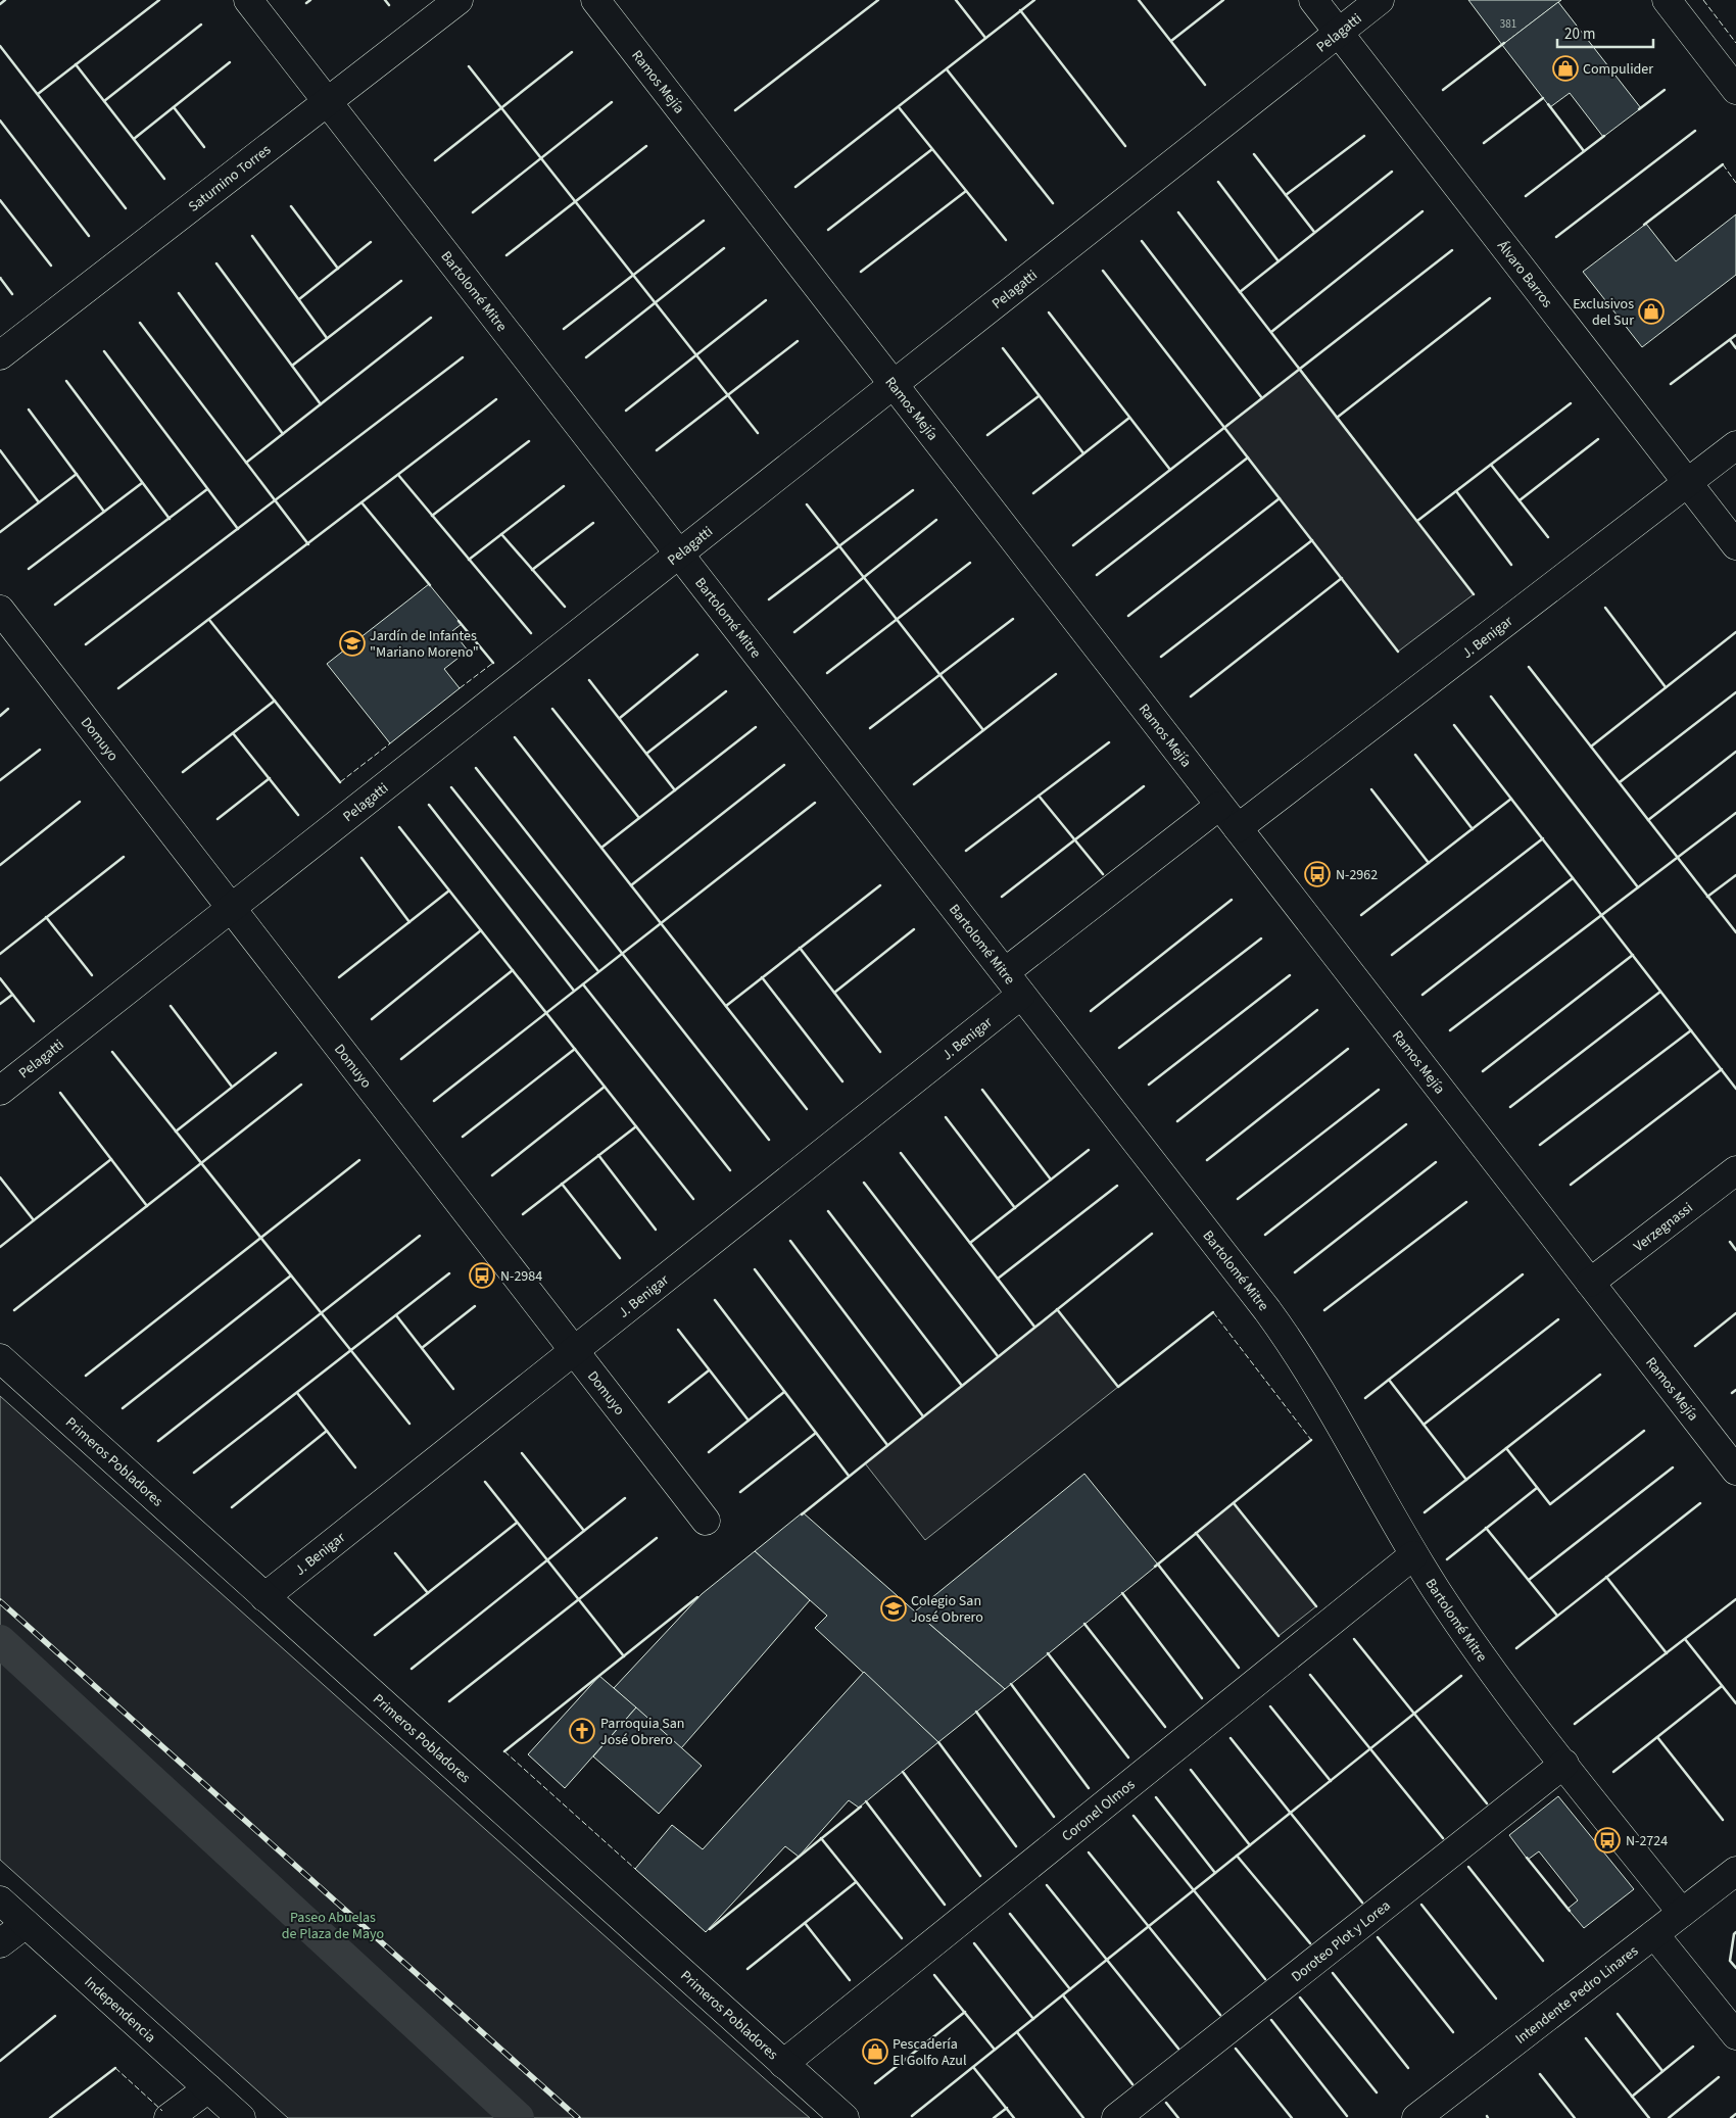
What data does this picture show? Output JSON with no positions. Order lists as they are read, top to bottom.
{
  "streets": {
    "main road": [
      "Pelagatti",
      "Ramos Mejía",
      "Saturnino Torres",
      "Álvaro Barros",
      "Bartolomé Mitre",
      "J. Benigar",
      "Domuyo",
      "Verzegnassi",
      "Primeros Pobladores",
      "Coronel Olmos",
      "Doroteo Plot y Lorea",
      "Intendente Pedro Linares",
      "Independencia"
    ]
  },
  "crossings": [
    ["Pelagatti", "Ramos Mejía"],
    ["Pelagatti", "Álvaro Barros"],
    ["Pelagatti", "Bartolomé Mitre"],
    ["Pelagatti", "Domuyo"],
    ["Ramos Mejía", "J. Benigar"],
    ["Ramos Mejía", "Verzegnassi"],
    ["Saturnino Torres", "Bartolomé Mitre"],
    ["Álvaro Barros", "J. Benigar"],
    ["Bartolomé Mitre", "J. Benigar"],
    ["Bartolomé Mitre", "Coronel Olmos"],
    ["Bartolomé Mitre", "Doroteo Plot y Lorea"],
    ["Bartolomé Mitre", "Intendente Pedro Linares"],
    ["J. Benigar", "Domuyo"],
    ["J. Benigar", "Primeros Pobladores"],
    ["Primeros Pobladores", "Coronel Olmos"]
  ],
  "parks": ["Paseo Abuelas de Plaza de Mayo"],
  "places": {
    "shop": ["Compulider", "Exclusivos del Sur", "Pescadería El Golfo Azul"],
    "school or university": ["Jardín de Infantes \"Mariano Moreno\"", "Colegio San José Obrero"],
    "bus stop": ["N-2962", "N-2984", "N-2724"],
    "church": ["Parroquia San José Obrero"]
  },
  "house_numbers": ["381"],
  "scale_bar": "20 m"
}
